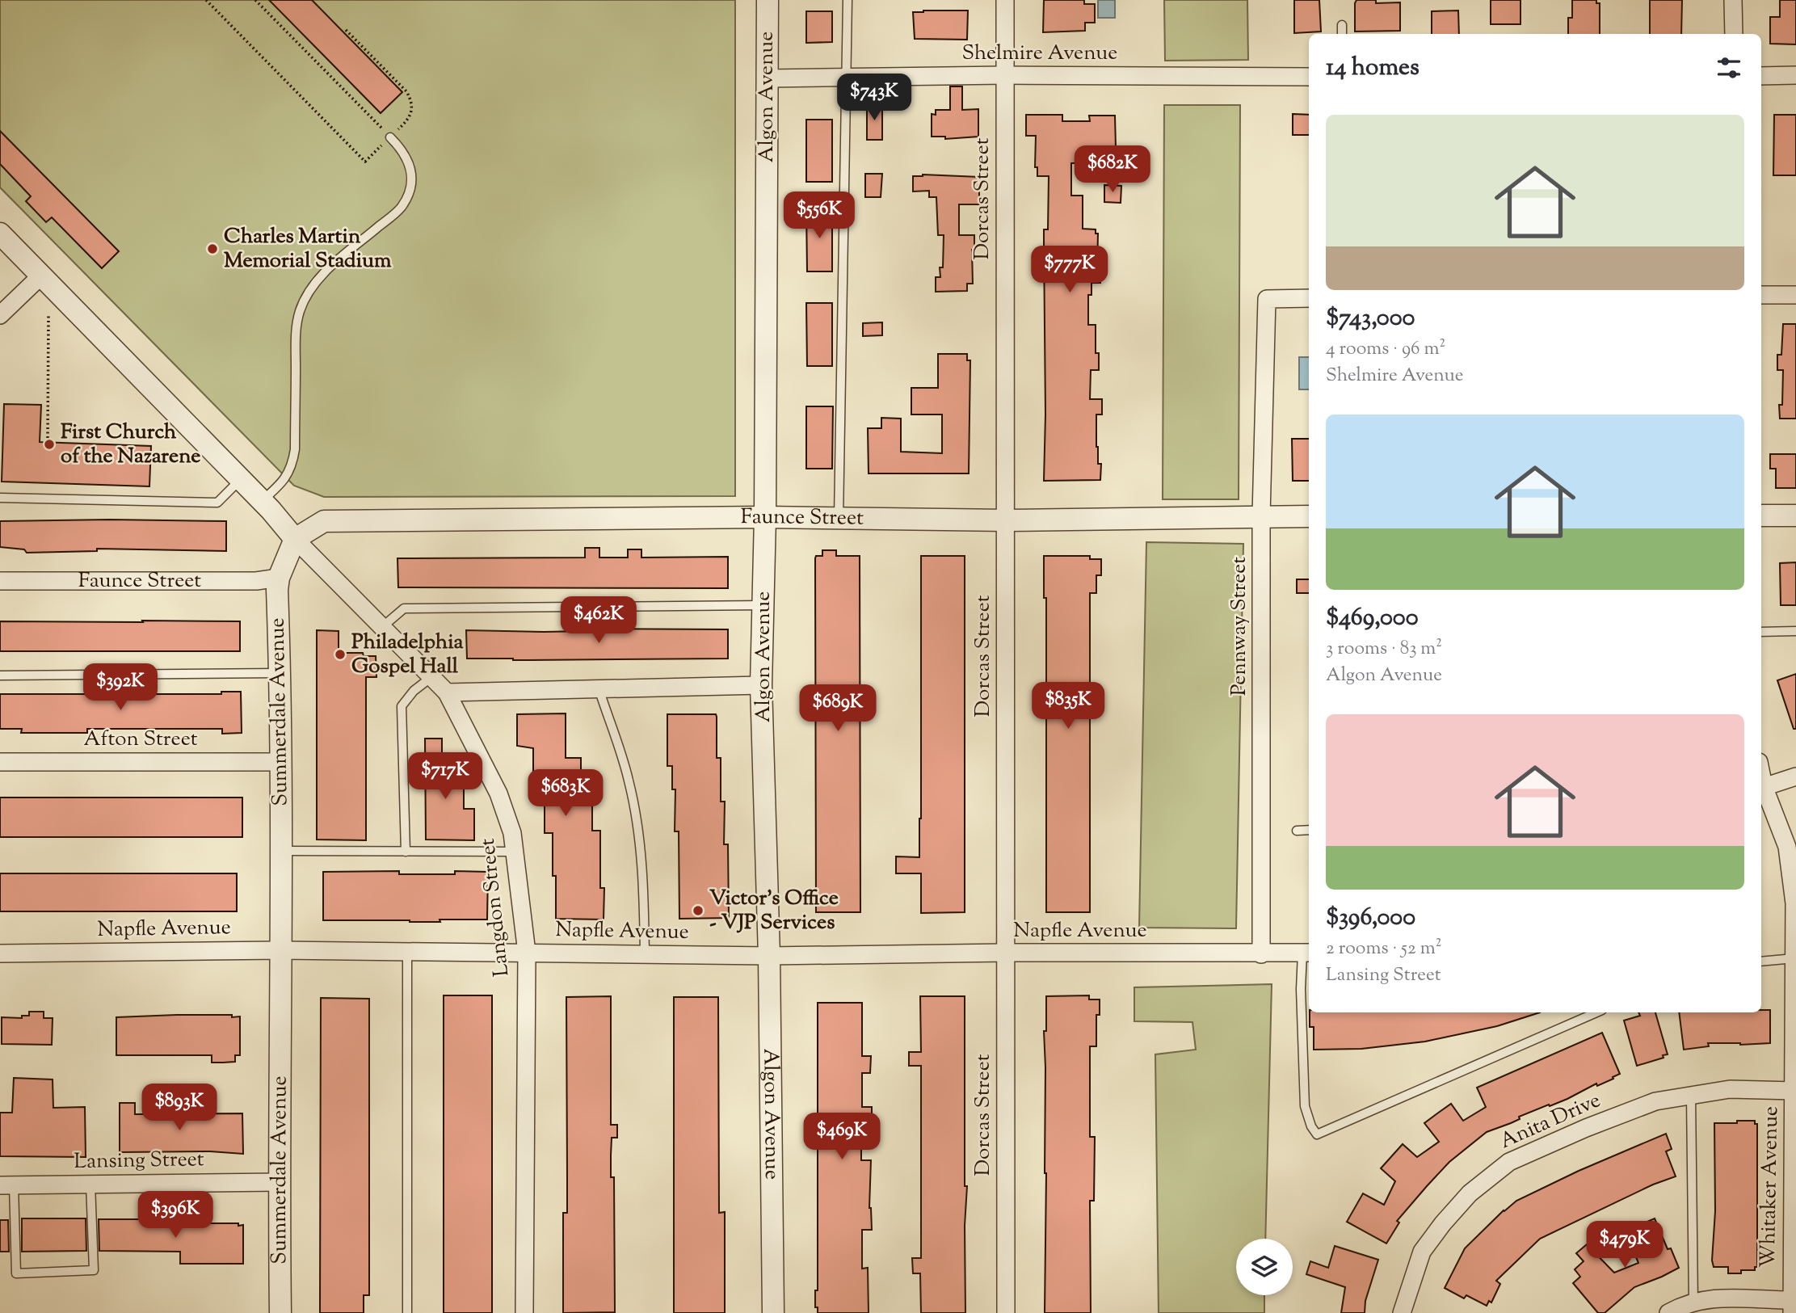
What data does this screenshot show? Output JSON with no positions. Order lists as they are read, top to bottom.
{
  "streets": {
    "street": [
      "Shelmire Avenue",
      "Algon Avenue",
      "Dorcas Street",
      "Faunce Street",
      "Pennway Street",
      "Summerdale Avenue",
      "Afton Street",
      "Langdon Street",
      "Napfle Avenue",
      "Anita Drive",
      "Lansing Street",
      "Whitaker Avenue"
    ]
  },
  "crossings": [
    ["Shelmire Avenue", "Algon Avenue"],
    ["Shelmire Avenue", "Dorcas Street"],
    ["Algon Avenue", "Faunce Street"],
    ["Algon Avenue", "Napfle Avenue"],
    ["Dorcas Street", "Faunce Street"],
    ["Dorcas Street", "Napfle Avenue"],
    ["Faunce Street", "Pennway Street"],
    ["Faunce Street", "Summerdale Avenue"],
    ["Faunce Street", "Langdon Street"],
    ["Pennway Street", "Napfle Avenue"],
    ["Summerdale Avenue", "Afton Street"],
    ["Summerdale Avenue", "Langdon Street"],
    ["Summerdale Avenue", "Napfle Avenue"],
    ["Summerdale Avenue", "Lansing Street"],
    ["Langdon Street", "Napfle Avenue"],
    ["Anita Drive", "Whitaker Avenue"]
  ],
  "places": [
    "Charles Martin Memorial Stadium",
    "First Church of the Nazarene",
    "Philadelphia Gospel Hall",
    "Victor's Office - VJP Services"
  ],
  "page": {
    "heading": "14 homes",
    "price": [
      "$743K",
      "$682K",
      "$556K",
      "$777K",
      "$462K",
      "$392K",
      "$835K",
      "$689K",
      "$717K",
      "$683K",
      "$893K",
      "$469K",
      "$396K",
      "$479K"
    ],
    "list": [
      {
        "name": "$743,000",
        "note": "4 rooms · 96 m² · Shelmire Avenue"
      },
      {
        "name": "$469,000",
        "note": "3 rooms · 83 m² · Algon Avenue"
      },
      {
        "name": "$396,000",
        "note": "2 rooms · 52 m² · Lansing Street"
      }
    ]
  }
}
